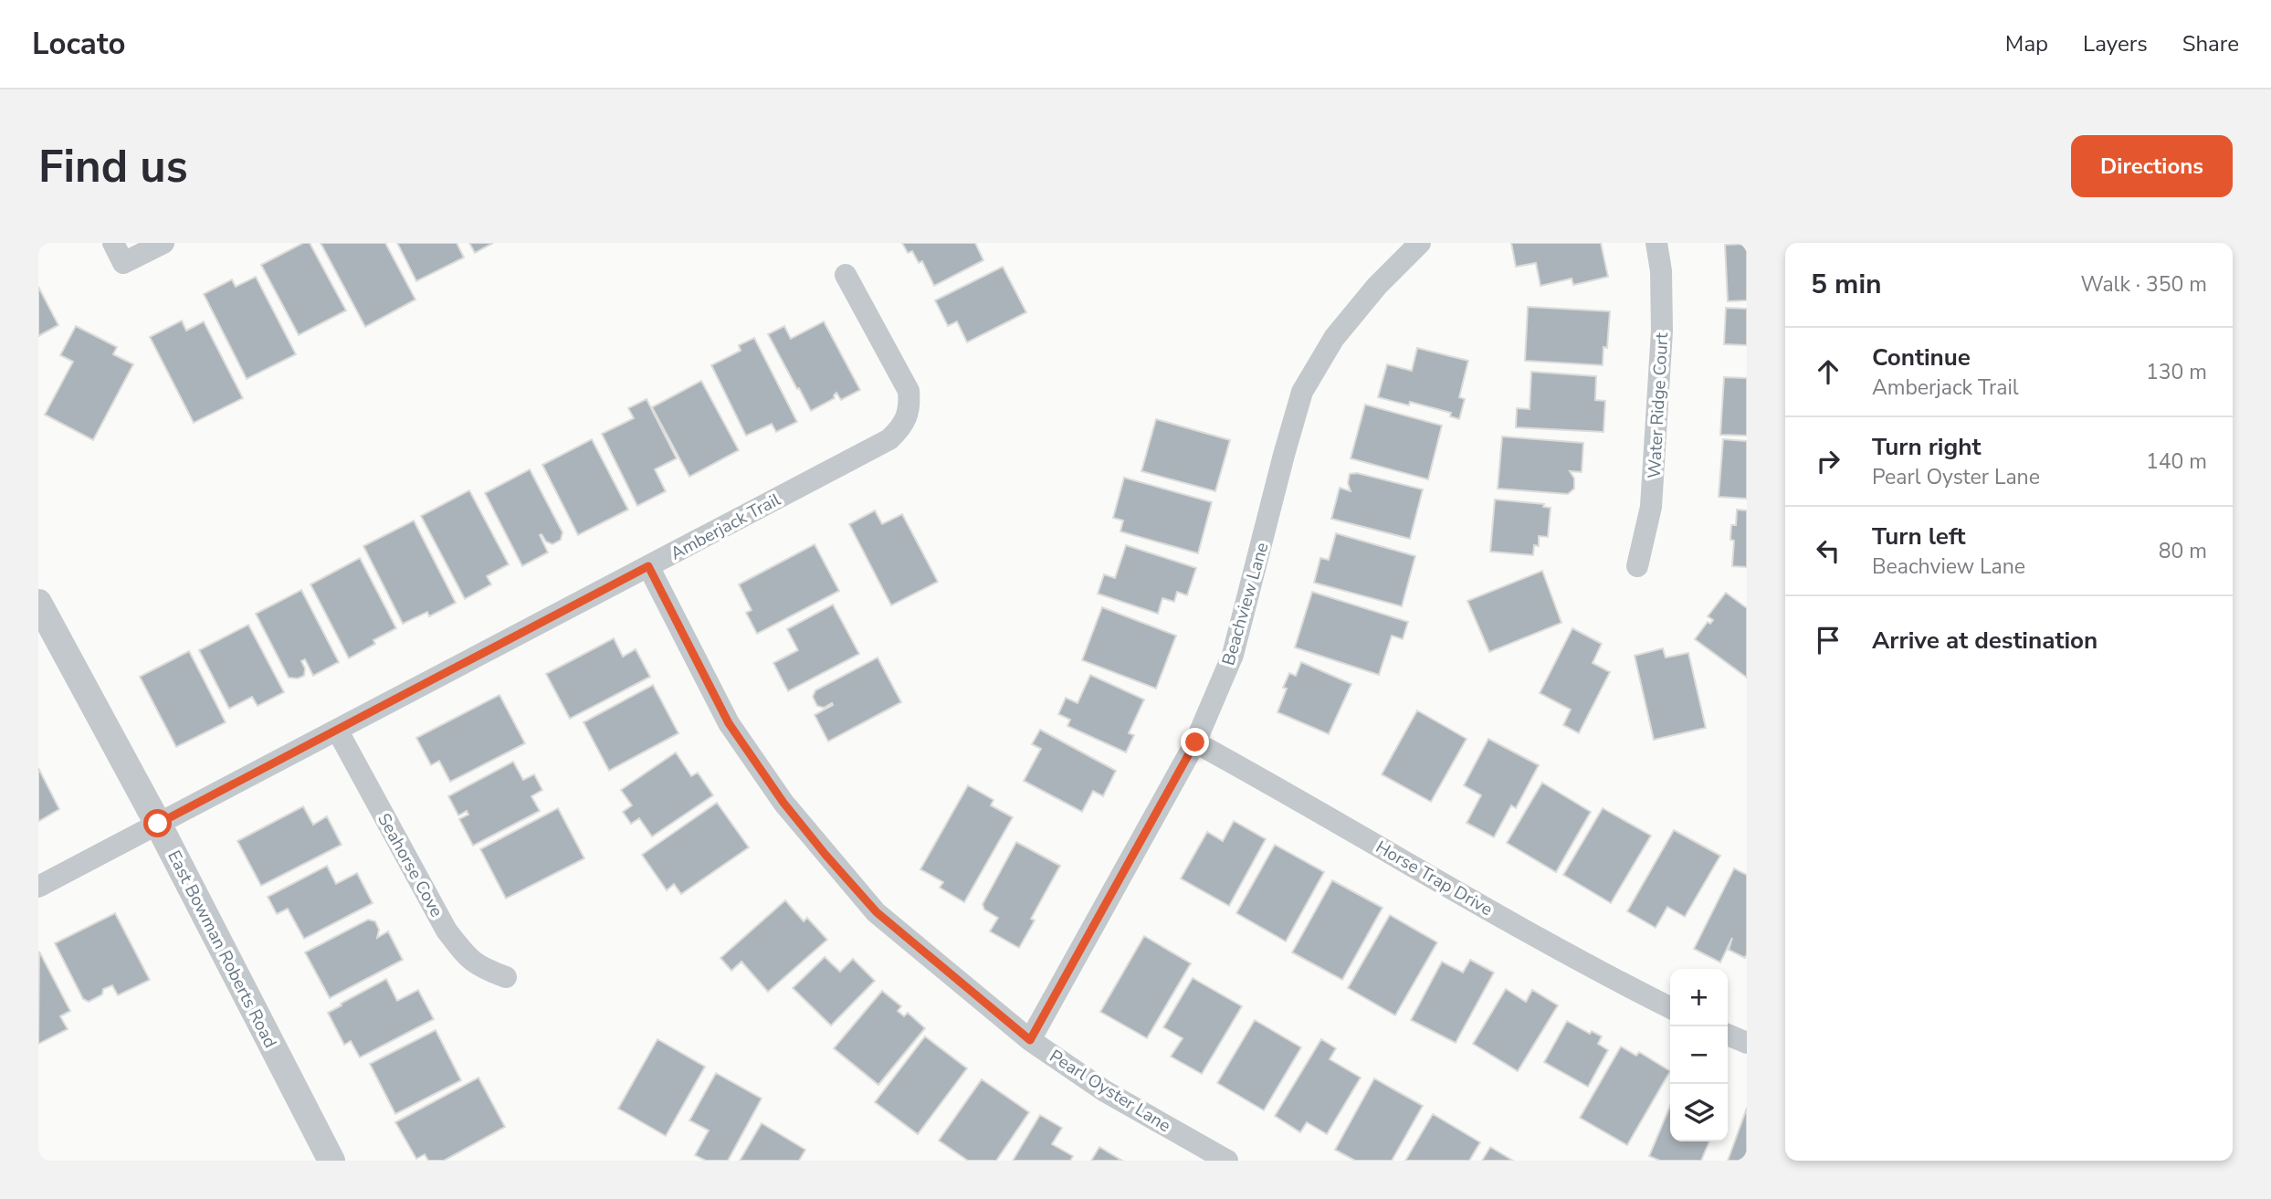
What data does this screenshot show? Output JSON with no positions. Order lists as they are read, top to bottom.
{
  "streets": {
    "street": [
      "Water Ridge Court",
      "Amberjack Trail",
      "Beachview Lane",
      "Seahorse Cove",
      "Horse Trap Drive",
      "East Bowman Roberts Road",
      "Pearl Oyster Lane"
    ]
  },
  "crossings": [
    ["Amberjack Trail", "Seahorse Cove"],
    ["Amberjack Trail", "East Bowman Roberts Road"],
    ["Amberjack Trail", "Pearl Oyster Lane"],
    ["Beachview Lane", "Horse Trap Drive"],
    ["Beachview Lane", "Pearl Oyster Lane"]
  ],
  "page": {
    "header": "Locato",
    "nav": ["Map", "Layers", "Share"],
    "buttons": "Directions",
    "title": "Find us",
    "heading": ["5 min", "Walk · 350 m"],
    "list": [
      ["Continue", "Amberjack Trail", "130 m"],
      ["Turn right", "Pearl Oyster Lane", "140 m"],
      ["Turn left", "Beachview Lane", "80 m"],
      "Arrive at destination"
    ],
    "map_buttons": ["+", "−"]
  }
}
